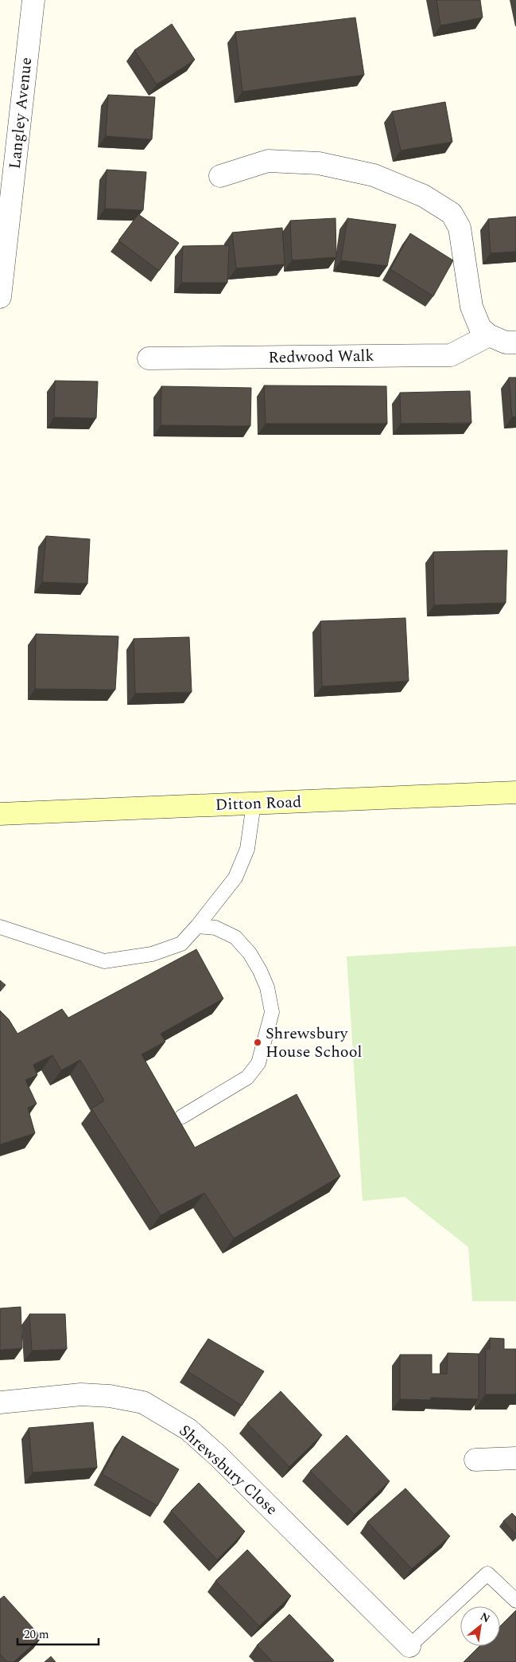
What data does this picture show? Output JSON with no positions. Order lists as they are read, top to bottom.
{
  "streets": {
    "street": [
      "Langley Avenue",
      "Redwood Walk",
      "Ditton Road",
      "Shrewsbury Close"
    ]
  },
  "places": ["Shrewsbury House School"],
  "scale_bar": "20 m",
  "north": "top right"
}
